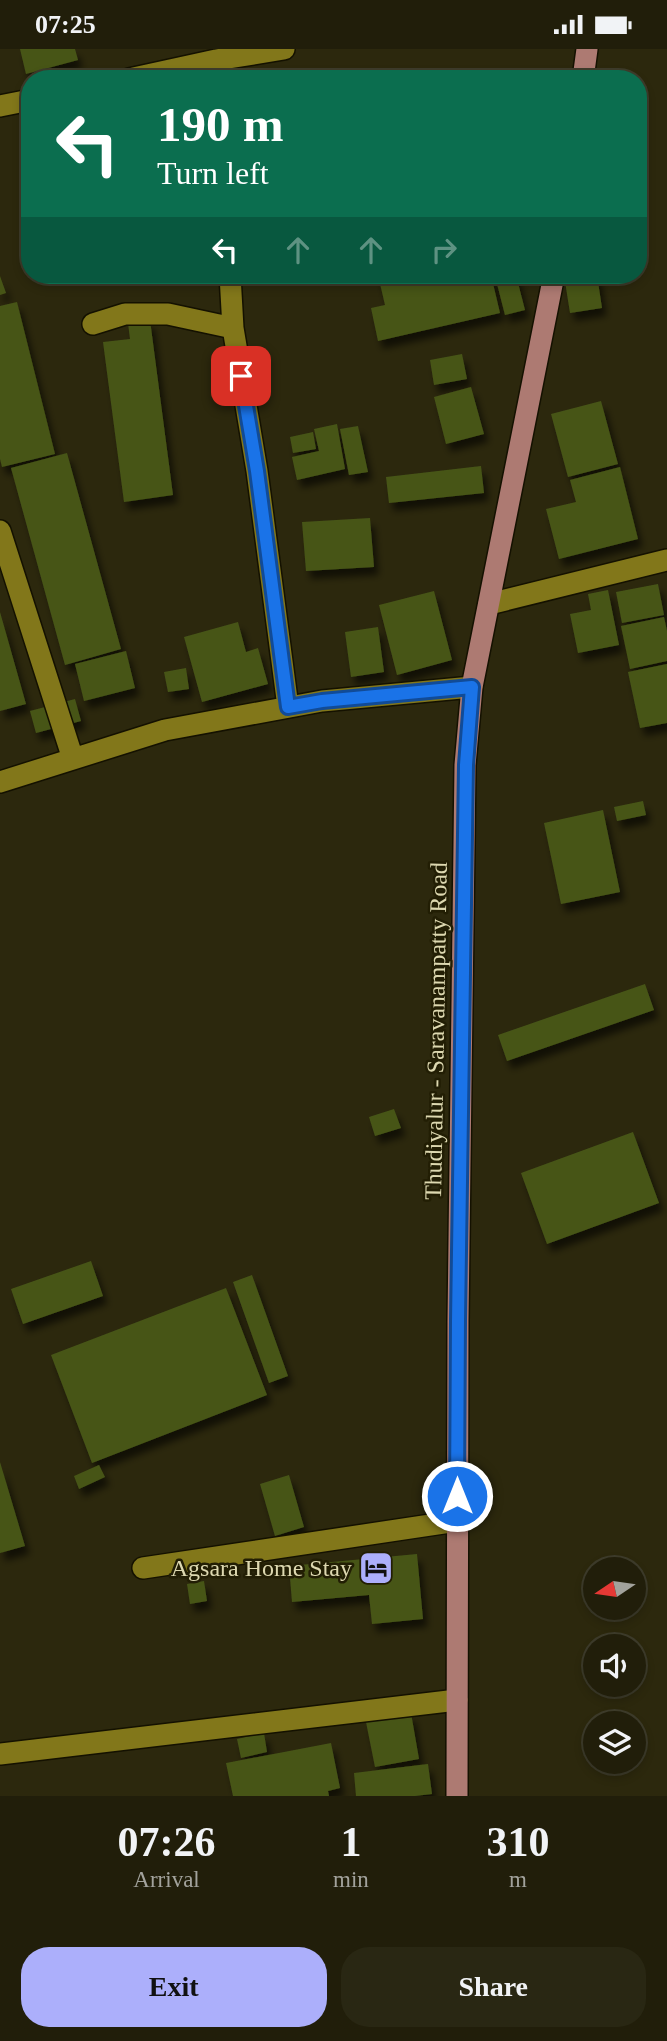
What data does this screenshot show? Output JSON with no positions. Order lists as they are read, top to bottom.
{
  "streets": {
    "main road": ["Thudiyalur - Saravanampatty Road"]
  },
  "places": {
    "hotel": ["Agsara Home Stay"]
  },
  "north": "left",
  "page": {
    "status": "07:25",
    "turn": ["190 m", "Turn left"],
    "eta": [
      "07:26",
      "Arrival",
      "1",
      "min",
      "310",
      "m"
    ],
    "buttons": ["Exit", "Share"]
  }
}
